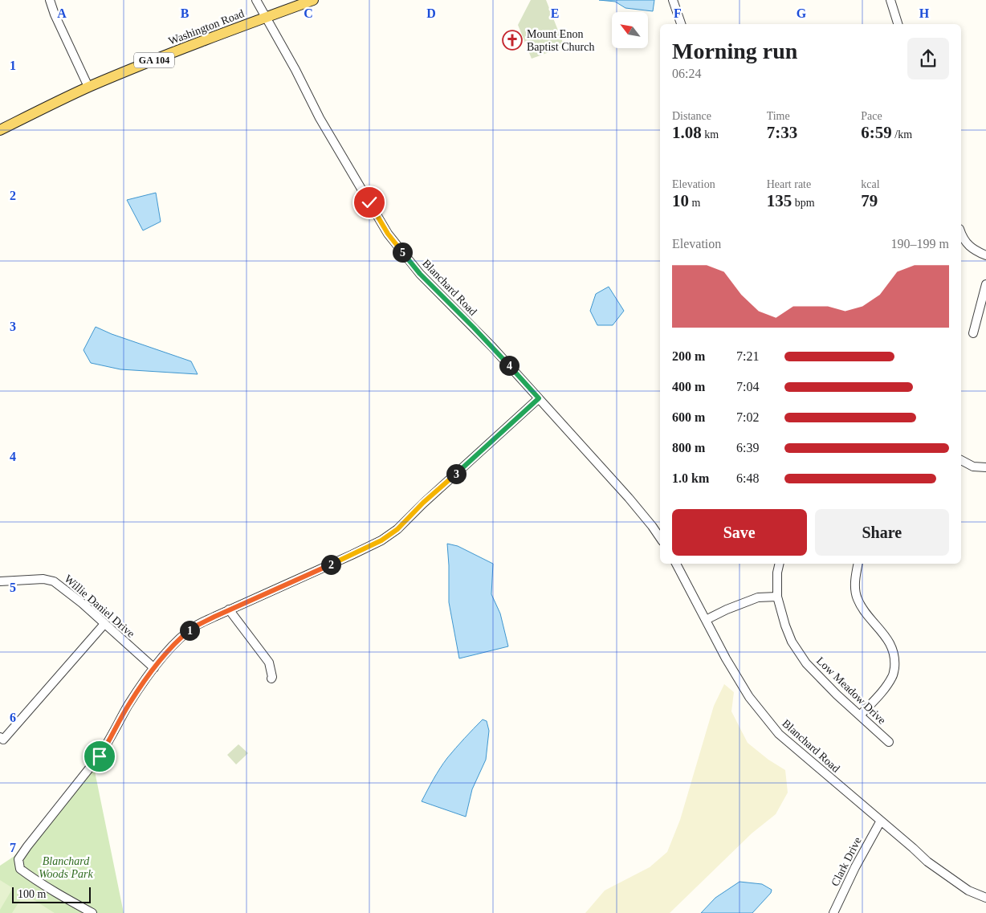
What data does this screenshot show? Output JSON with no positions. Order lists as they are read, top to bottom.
{
  "streets": {
    "main road": ["Washington Road", "GA 104"],
    "street": [
      "Blanchard Road",
      "Willie Daniel Drive",
      "Low Meadow Drive",
      "Clark Drive"
    ]
  },
  "crossings": [
    ["Washington Road", "Blanchard Road"],
    ["Blanchard Road", "Clark Drive"]
  ],
  "parks": ["Blanchard Woods Park"],
  "places": {
    "church": ["Mount Enon Baptist Church"]
  },
  "scale_bar": "100 m",
  "north": "top left",
  "page": {
    "heading": ["Morning run", "06:24"],
    "stats": [
      ["Distance", "1.08 km"],
      ["Time", "7:33"],
      ["Pace", "6:59 /km"],
      ["Elevation", "10 m"],
      ["Heart rate", "135 bpm"],
      ["kcal", "79"]
    ],
    "chart": ["Elevation", "190–199 m"],
    "pins": [
      "5",
      "4",
      "3",
      "2",
      "1"
    ],
    "list": [
      {
        "name": "200 m",
        "note": "7:21"
      },
      {
        "name": "400 m",
        "note": "7:04"
      },
      {
        "name": "600 m",
        "note": "7:02"
      },
      {
        "name": "800 m",
        "note": "6:39"
      },
      {
        "name": "1.0 km",
        "note": "6:48"
      }
    ],
    "buttons": ["Save", "Share"],
    "scale": "100 m"
  },
  "grid": {
    "columns": [
      "A",
      "B",
      "C",
      "D",
      "E",
      "F",
      "G",
      "H"
    ],
    "rows": [
      "1",
      "2",
      "3",
      "4",
      "5",
      "6",
      "7"
    ]
  }
}
